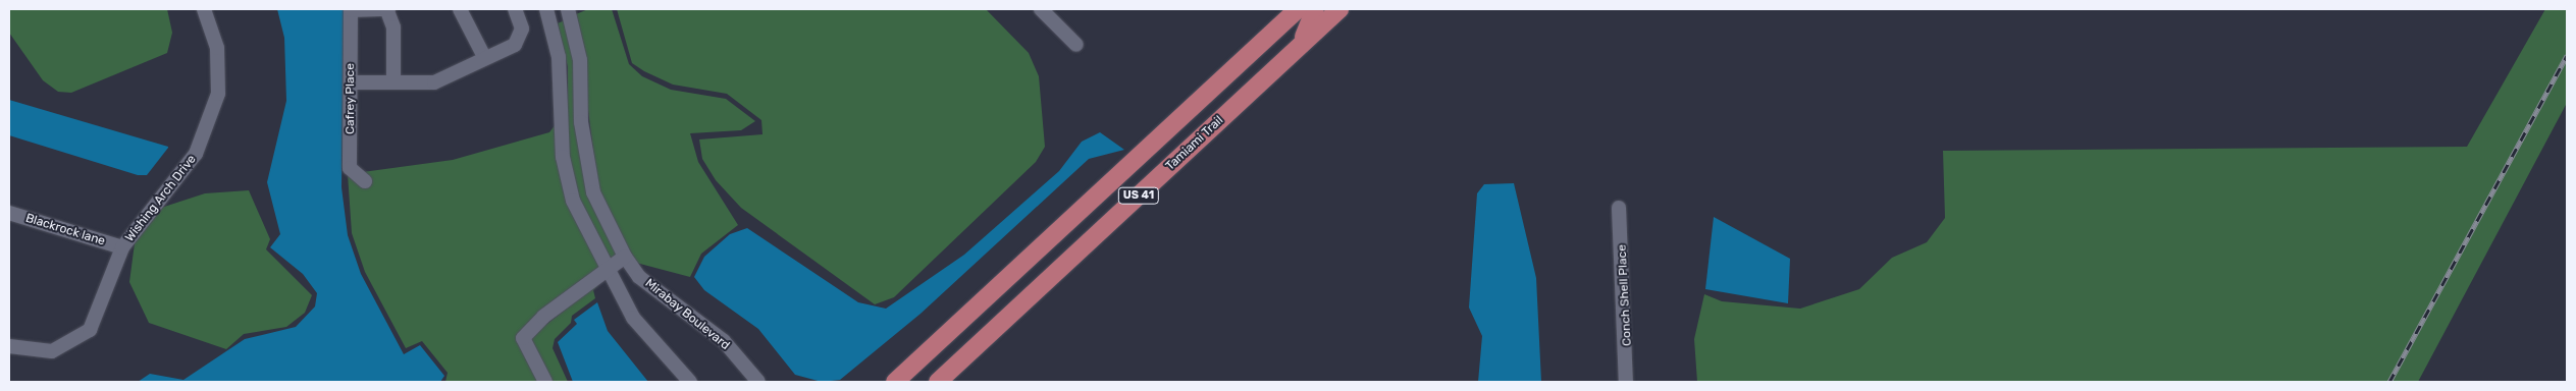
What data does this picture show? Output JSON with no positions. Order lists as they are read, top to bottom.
{
  "streets": {
    "main road": ["Tamiami Trail", "US 41"],
    "street": [
      "Cafrey Place",
      "Wishing Arch Drive",
      "Blackrock lane",
      "Conch Shell Place",
      "Mirabay Boulevard"
    ]
  },
  "crossings": [
    ["Wishing Arch Drive", "Blackrock lane"]
  ]
}
